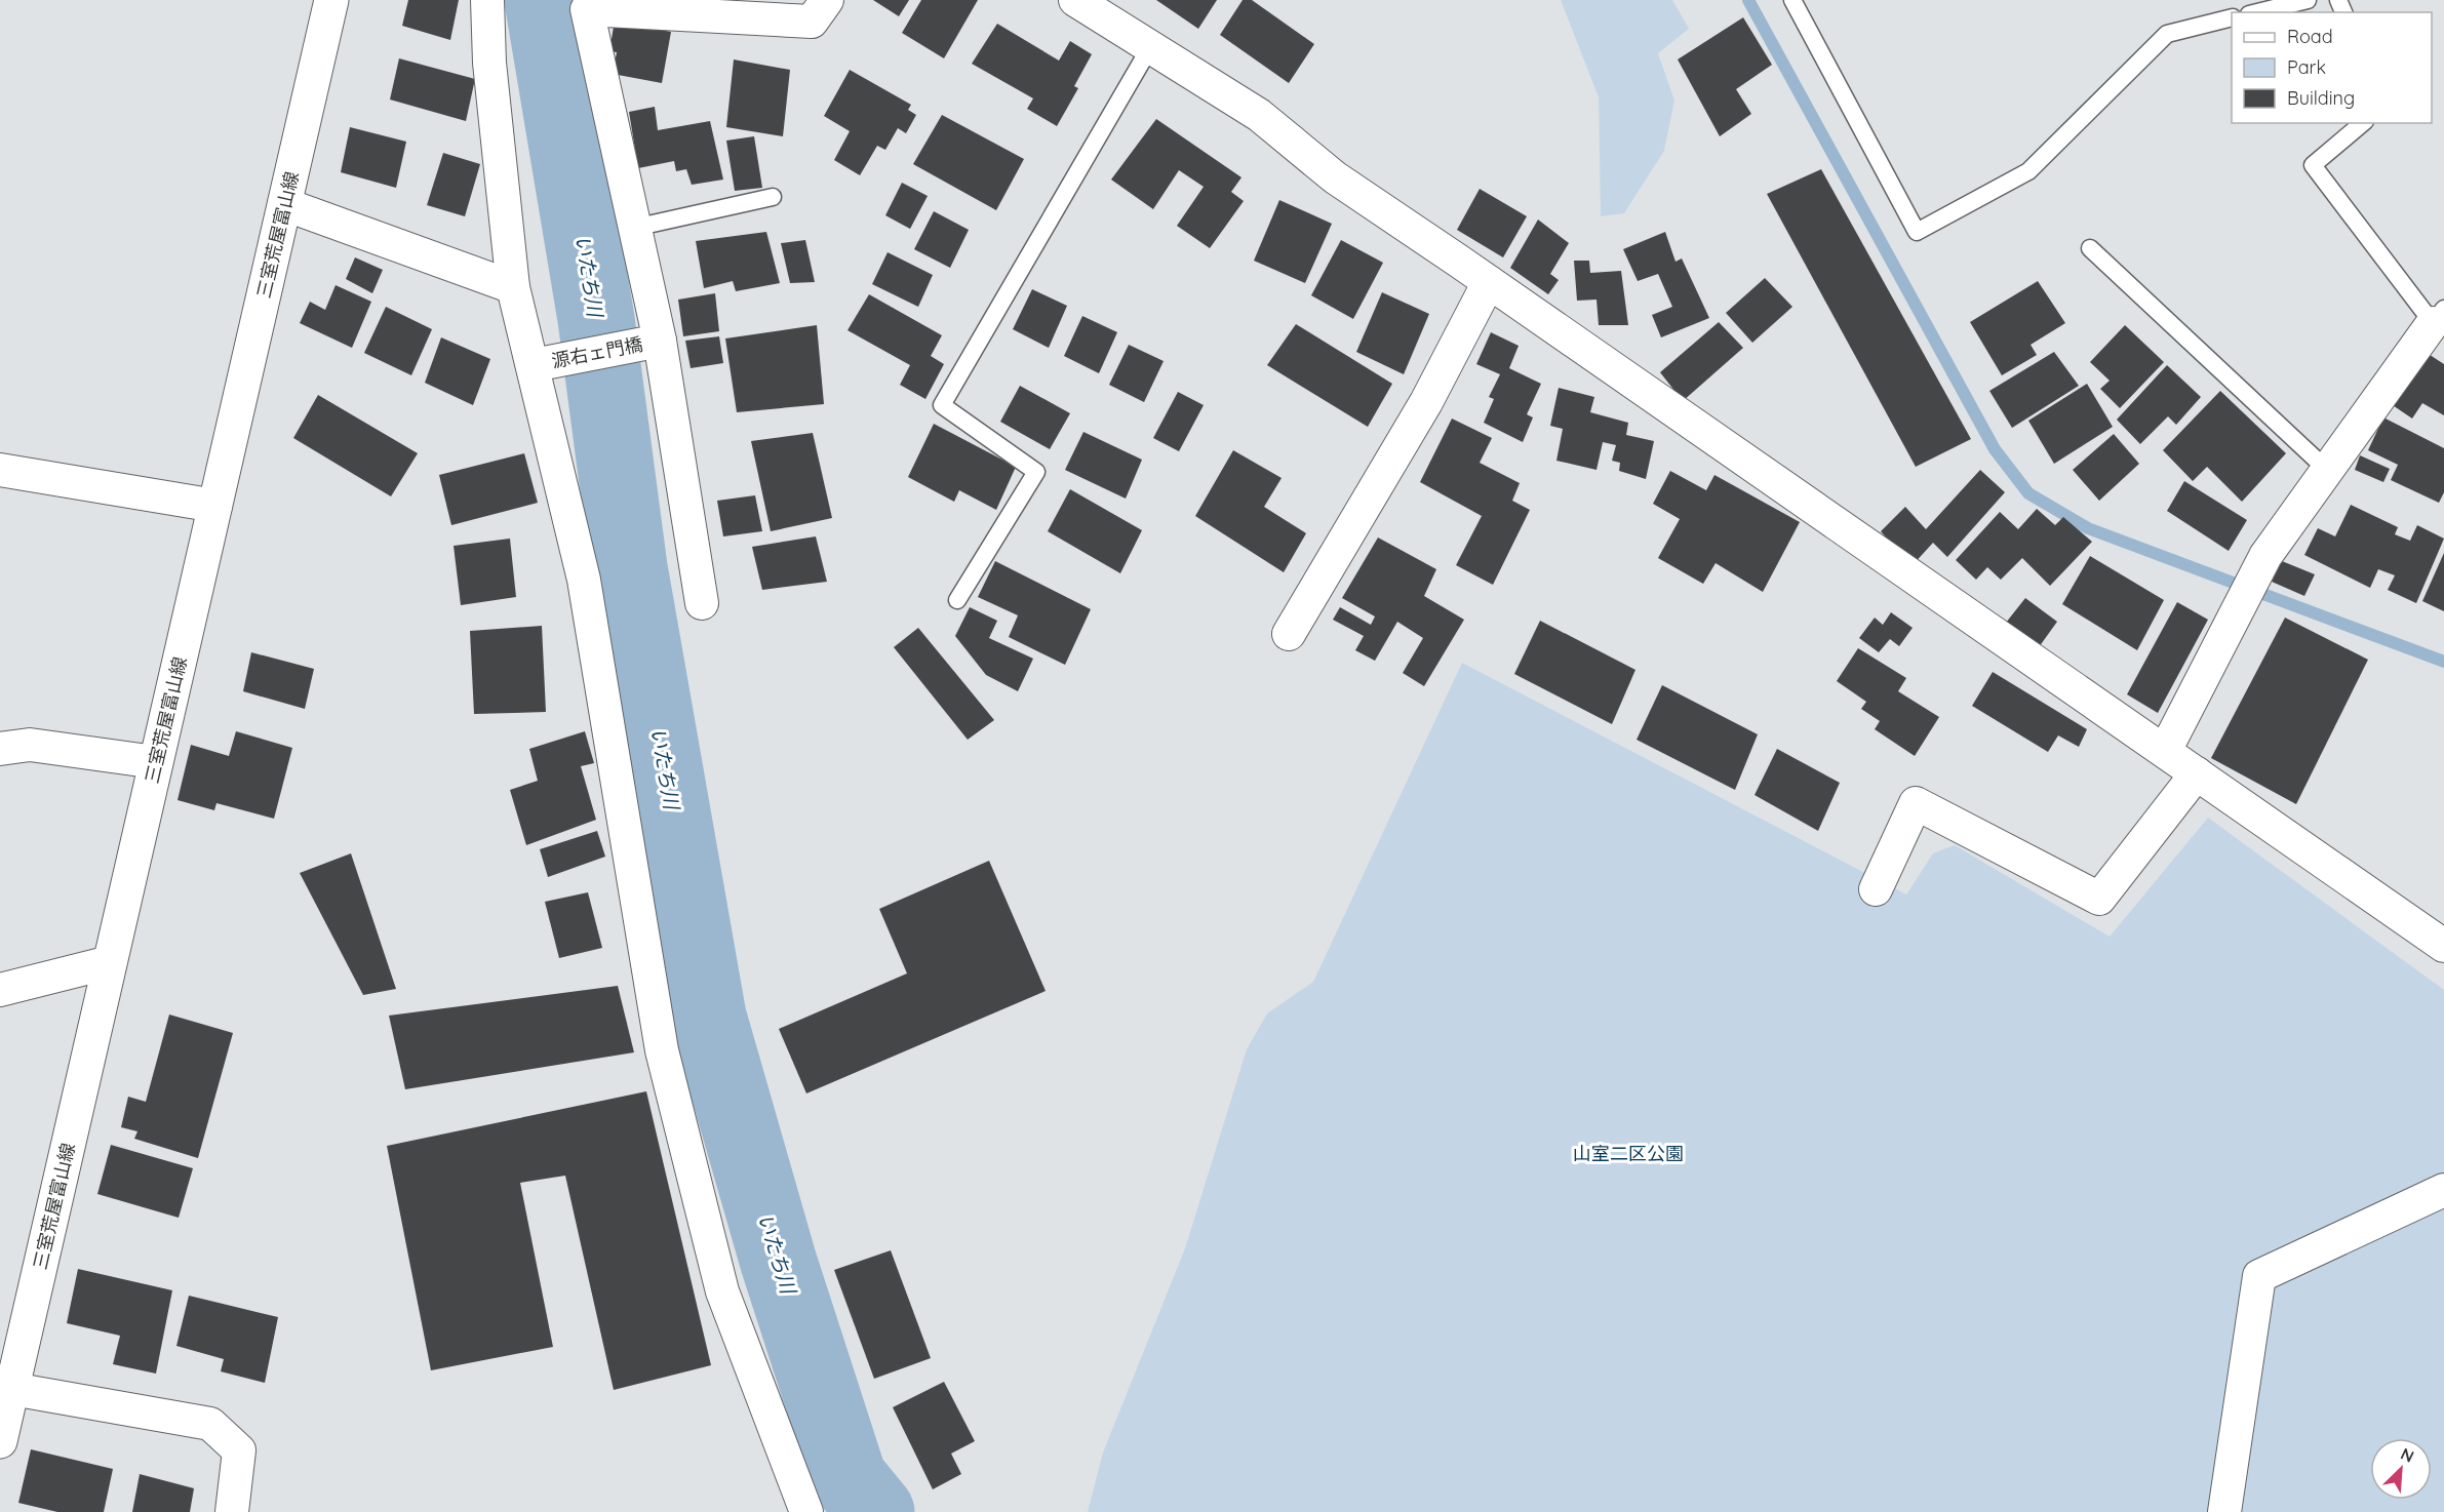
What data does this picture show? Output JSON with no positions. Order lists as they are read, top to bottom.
{
  "streets": {
    "main road": ["三室荒屋富山線"],
    "street": ["源右ェ門橋"]
  },
  "water": ["いたち川"],
  "parks": ["山室二区公園"],
  "legend": ["Road", "Park", "Building"],
  "north": "top right"
}
